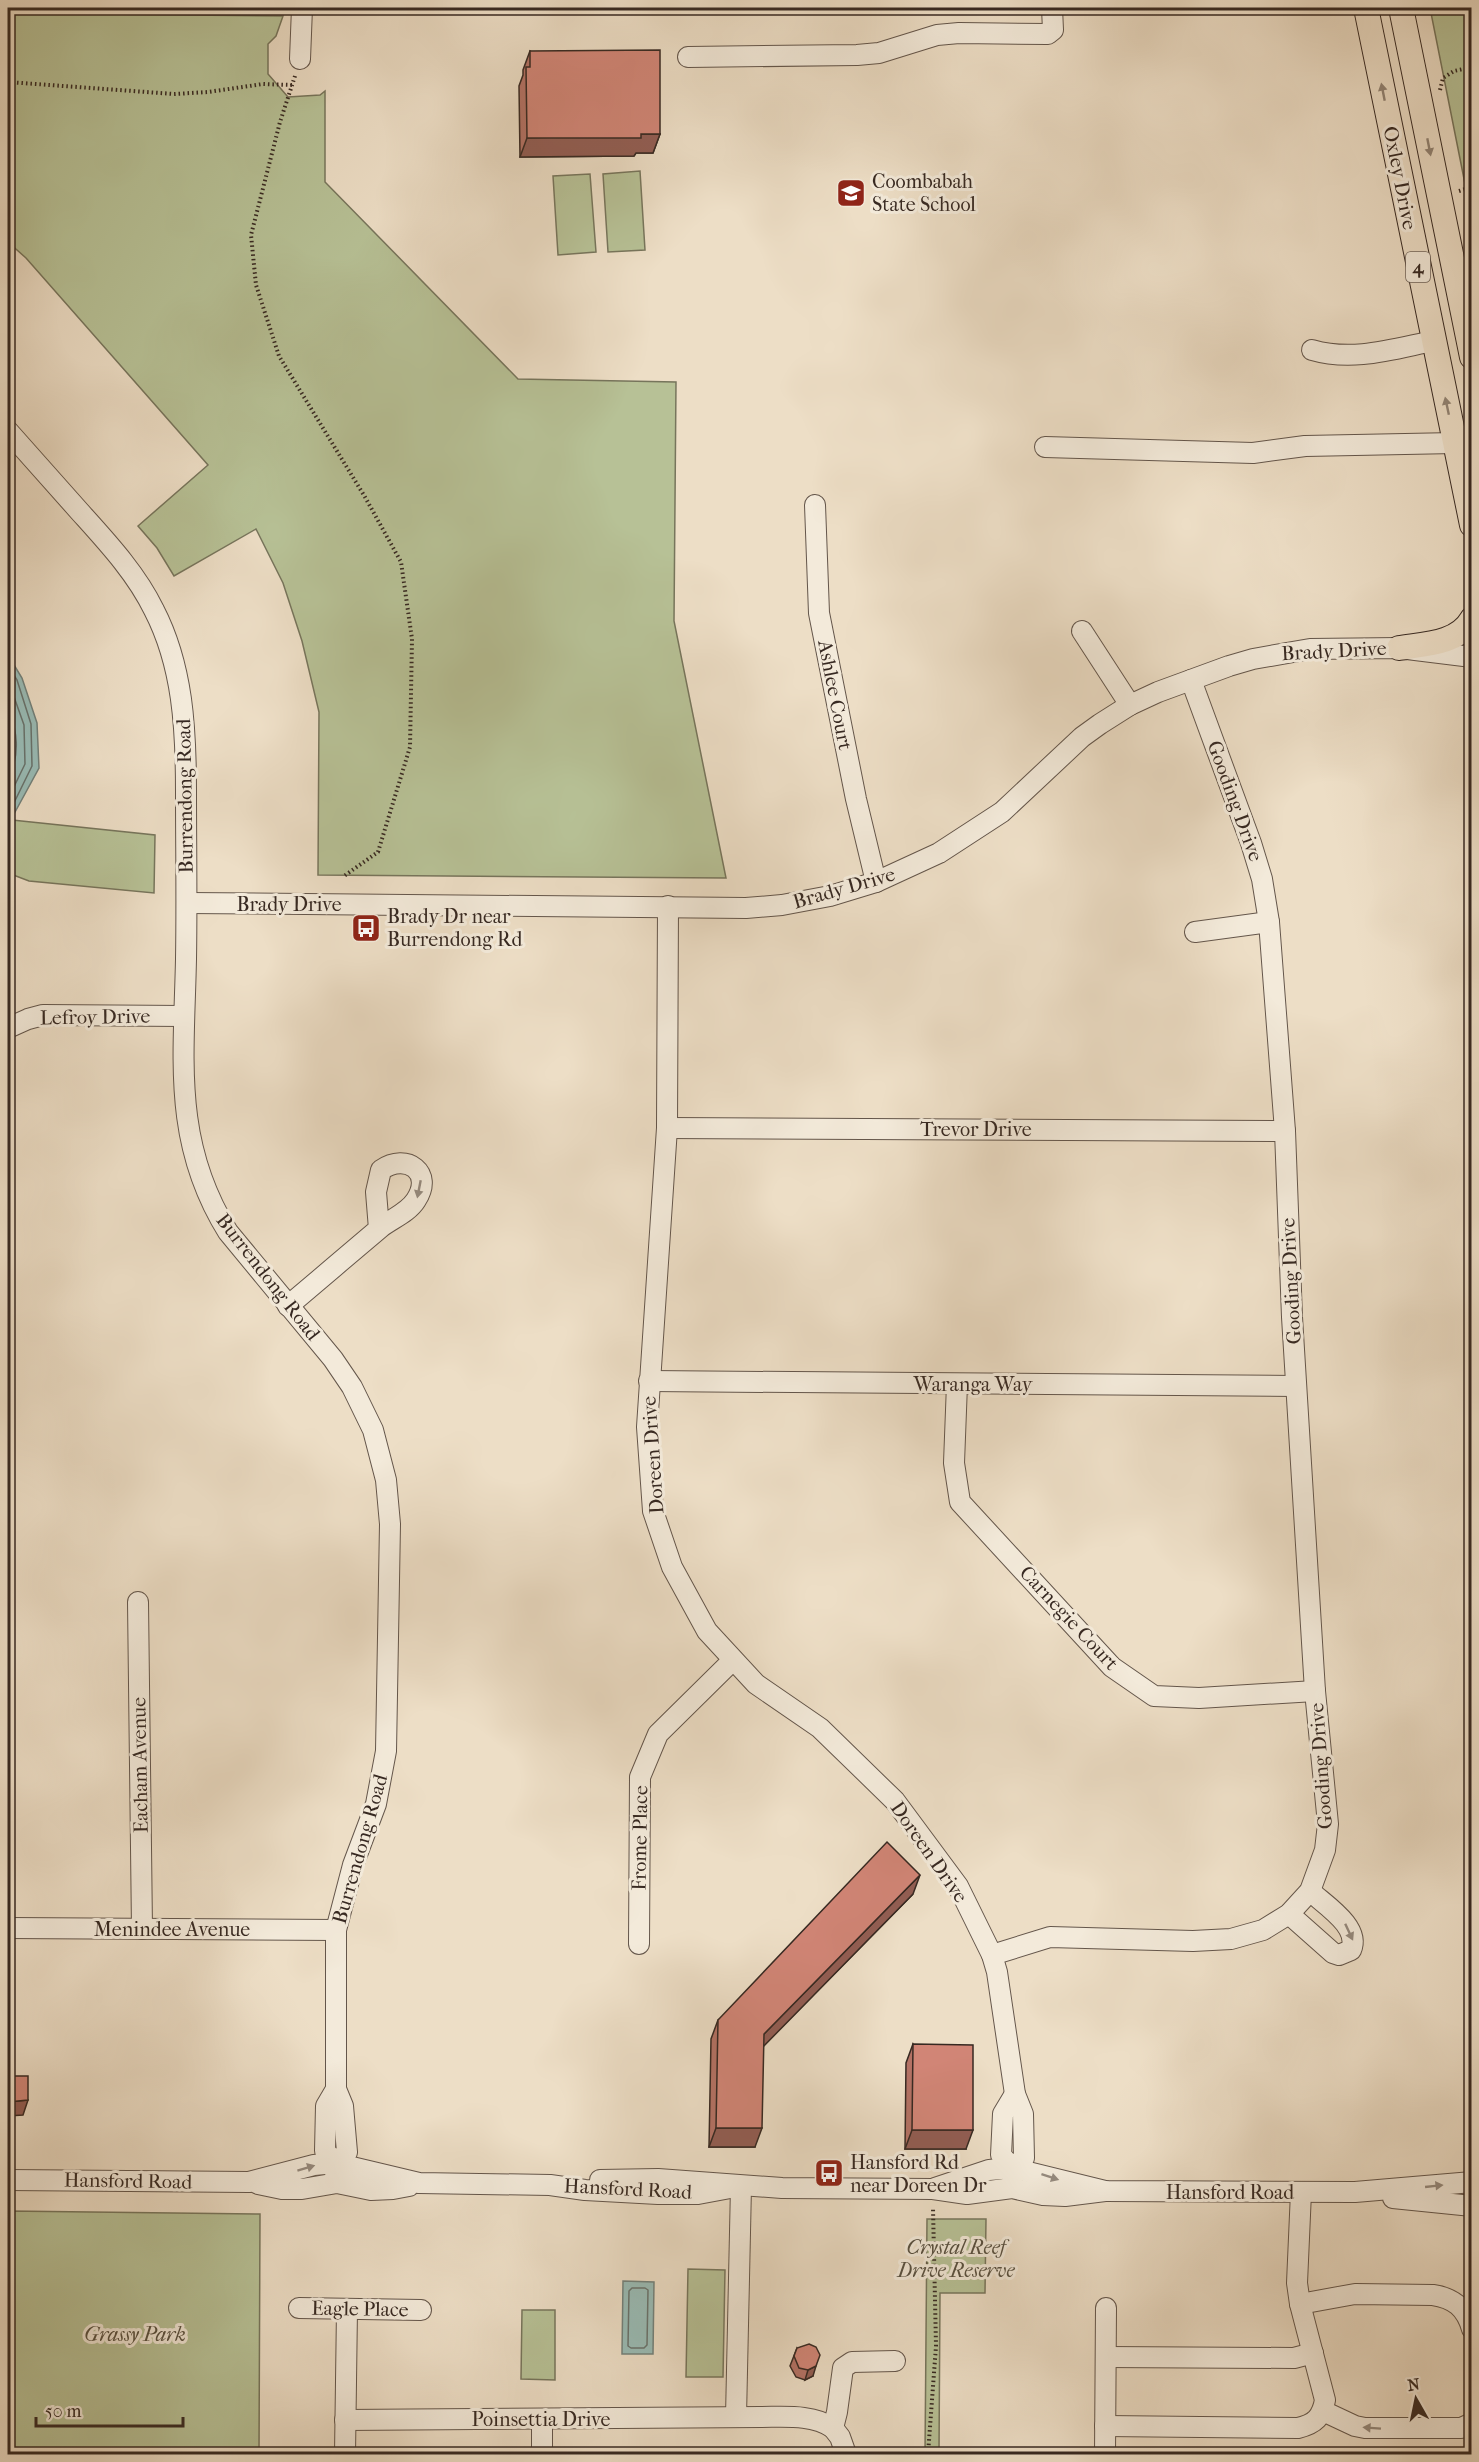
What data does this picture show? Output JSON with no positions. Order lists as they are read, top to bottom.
{
  "streets": {
    "main road": ["Oxley Drive", "4"],
    "street": [
      "Brady Drive",
      "Ashlee Court",
      "Burrendong Road",
      "Gooding Drive",
      "Lefroy Drive",
      "Trevor Drive",
      "Waranga Way",
      "Doreen Drive",
      "Carnegie Court",
      "Eacham Avenue",
      "Frome Place",
      "Menindee Avenue",
      "Hansford Road",
      "Eagle Place",
      "Poinsettia Drive"
    ]
  },
  "crossings": [
    ["Brady Drive", "Ashlee Court"],
    ["Brady Drive", "Burrendong Road"],
    ["Brady Drive", "Gooding Drive"],
    ["Brady Drive", "Doreen Drive"],
    ["Burrendong Road", "Lefroy Drive"],
    ["Burrendong Road", "Menindee Avenue"],
    ["Burrendong Road", "Hansford Road"],
    ["Gooding Drive", "Trevor Drive"],
    ["Gooding Drive", "Waranga Way"],
    ["Gooding Drive", "Doreen Drive"],
    ["Gooding Drive", "Carnegie Court"],
    ["Trevor Drive", "Doreen Drive"],
    ["Waranga Way", "Doreen Drive"],
    ["Waranga Way", "Carnegie Court"],
    ["Doreen Drive", "Frome Place"],
    ["Doreen Drive", "Hansford Road"],
    ["Eacham Avenue", "Menindee Avenue"]
  ],
  "parks": ["Crystal Reef Drive Reserve", "Grassy Park"],
  "places": {
    "school or university": ["Coombabah State School"],
    "bus stop": ["Brady Dr near Burrendong Rd", "Hansford Rd near Doreen Dr"]
  },
  "scale_bar": "50 m",
  "north": "top"
}
